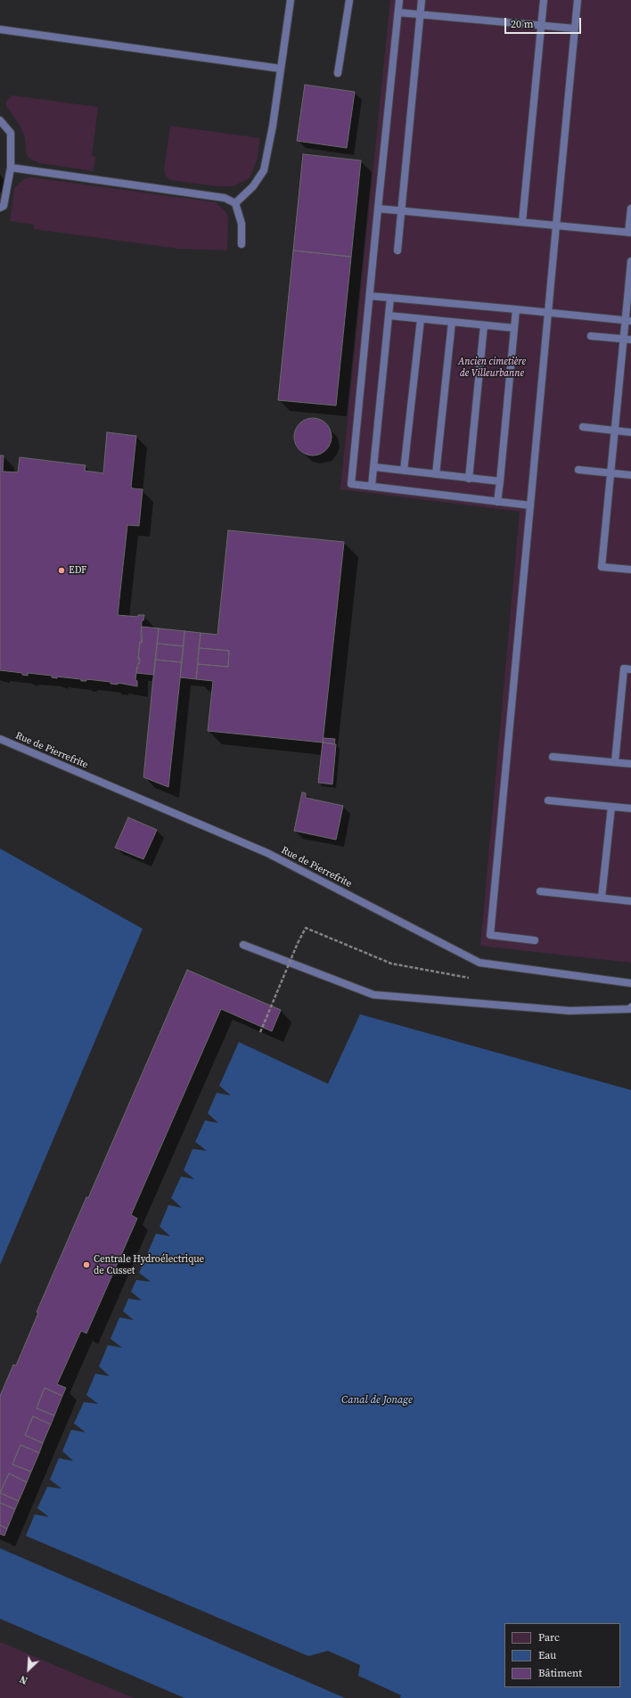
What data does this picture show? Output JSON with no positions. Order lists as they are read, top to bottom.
{
  "streets": {
    "lane": ["Rue de Pierrefrite"]
  },
  "water": ["Canal de Jonage"],
  "parks": ["Ancien cimetière de Villeurbanne"],
  "places": ["EDF", "Centrale Hydroélectrique de Cusset"],
  "legend": ["Parc", "Eau", "Bâtiment"],
  "scale_bar": "20 m",
  "north": "bottom left"
}
